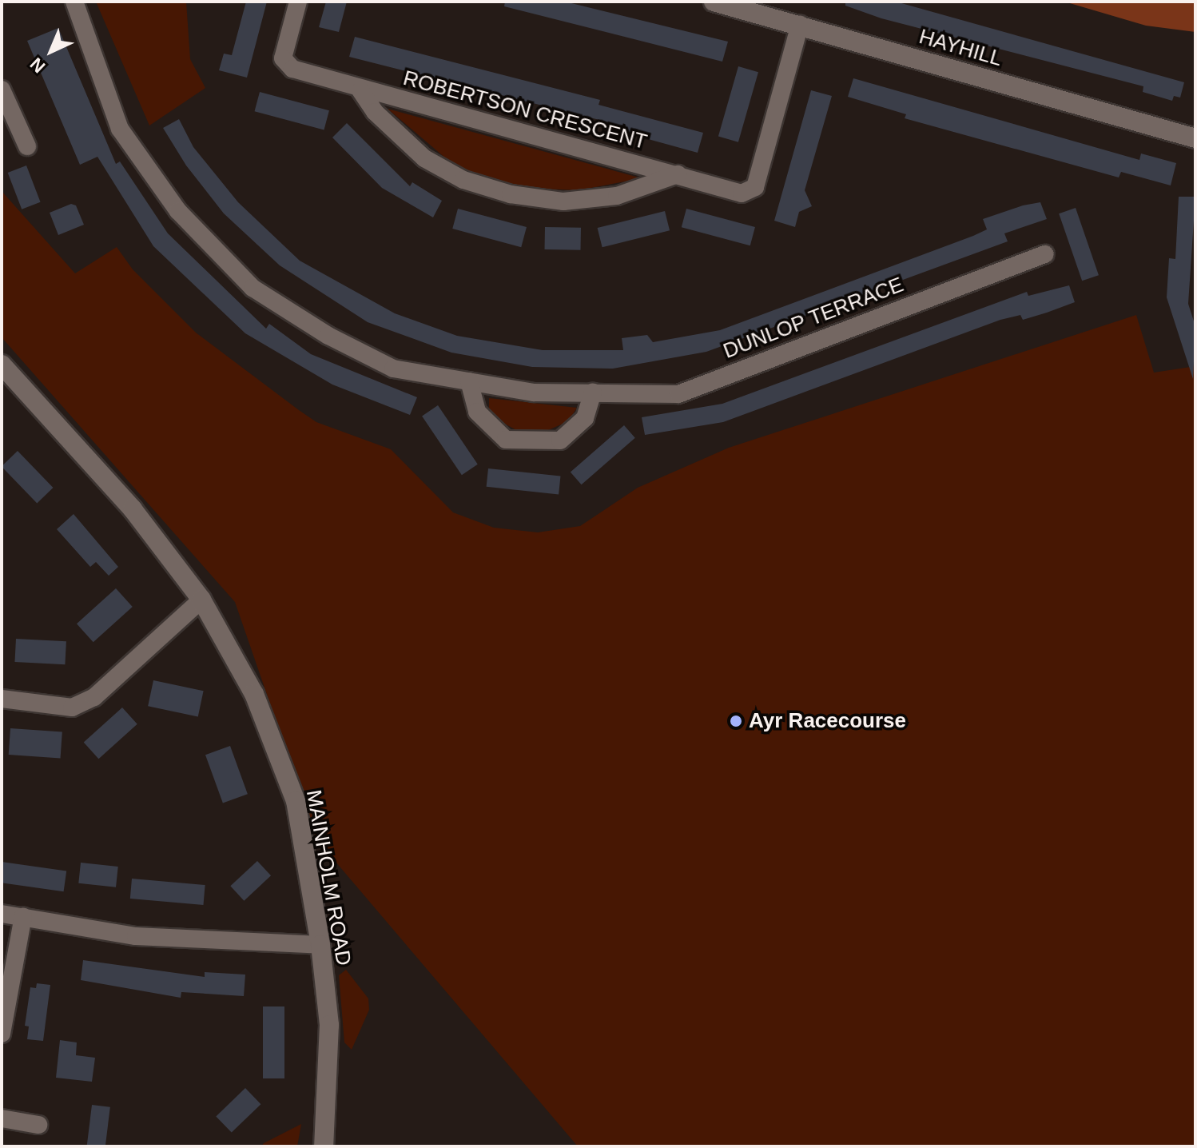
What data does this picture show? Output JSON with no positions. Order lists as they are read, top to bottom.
{
  "streets": {
    "street": [
      "HAYHILL",
      "ROBERTSON CRESCENT",
      "DUNLOP TERRACE",
      "MAINHOLM ROAD"
    ]
  },
  "crossings": [
    ["HAYHILL", "ROBERTSON CRESCENT"]
  ],
  "places": ["Ayr Racecourse"],
  "north": "bottom left"
}
